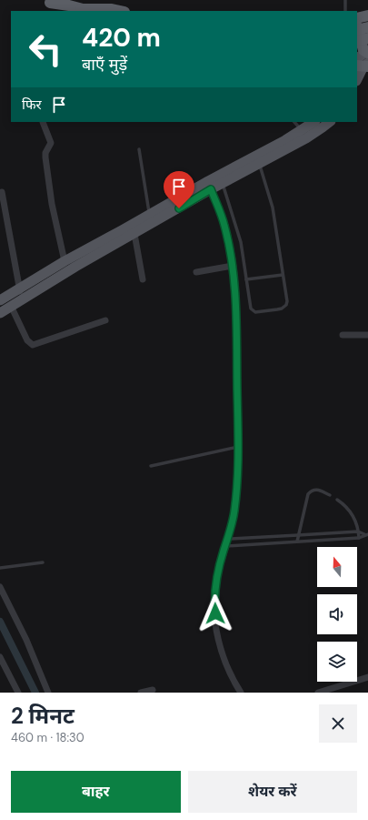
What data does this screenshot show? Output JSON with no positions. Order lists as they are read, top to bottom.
{
  "north": "top",
  "page": {
    "turn": ["420 m", "बाएँ मुड़ें"],
    "then": "फिर",
    "heading": ["2 मिनट", "460 m · 18:30"],
    "buttons": ["बाहर", "शेयर करें"]
  }
}
